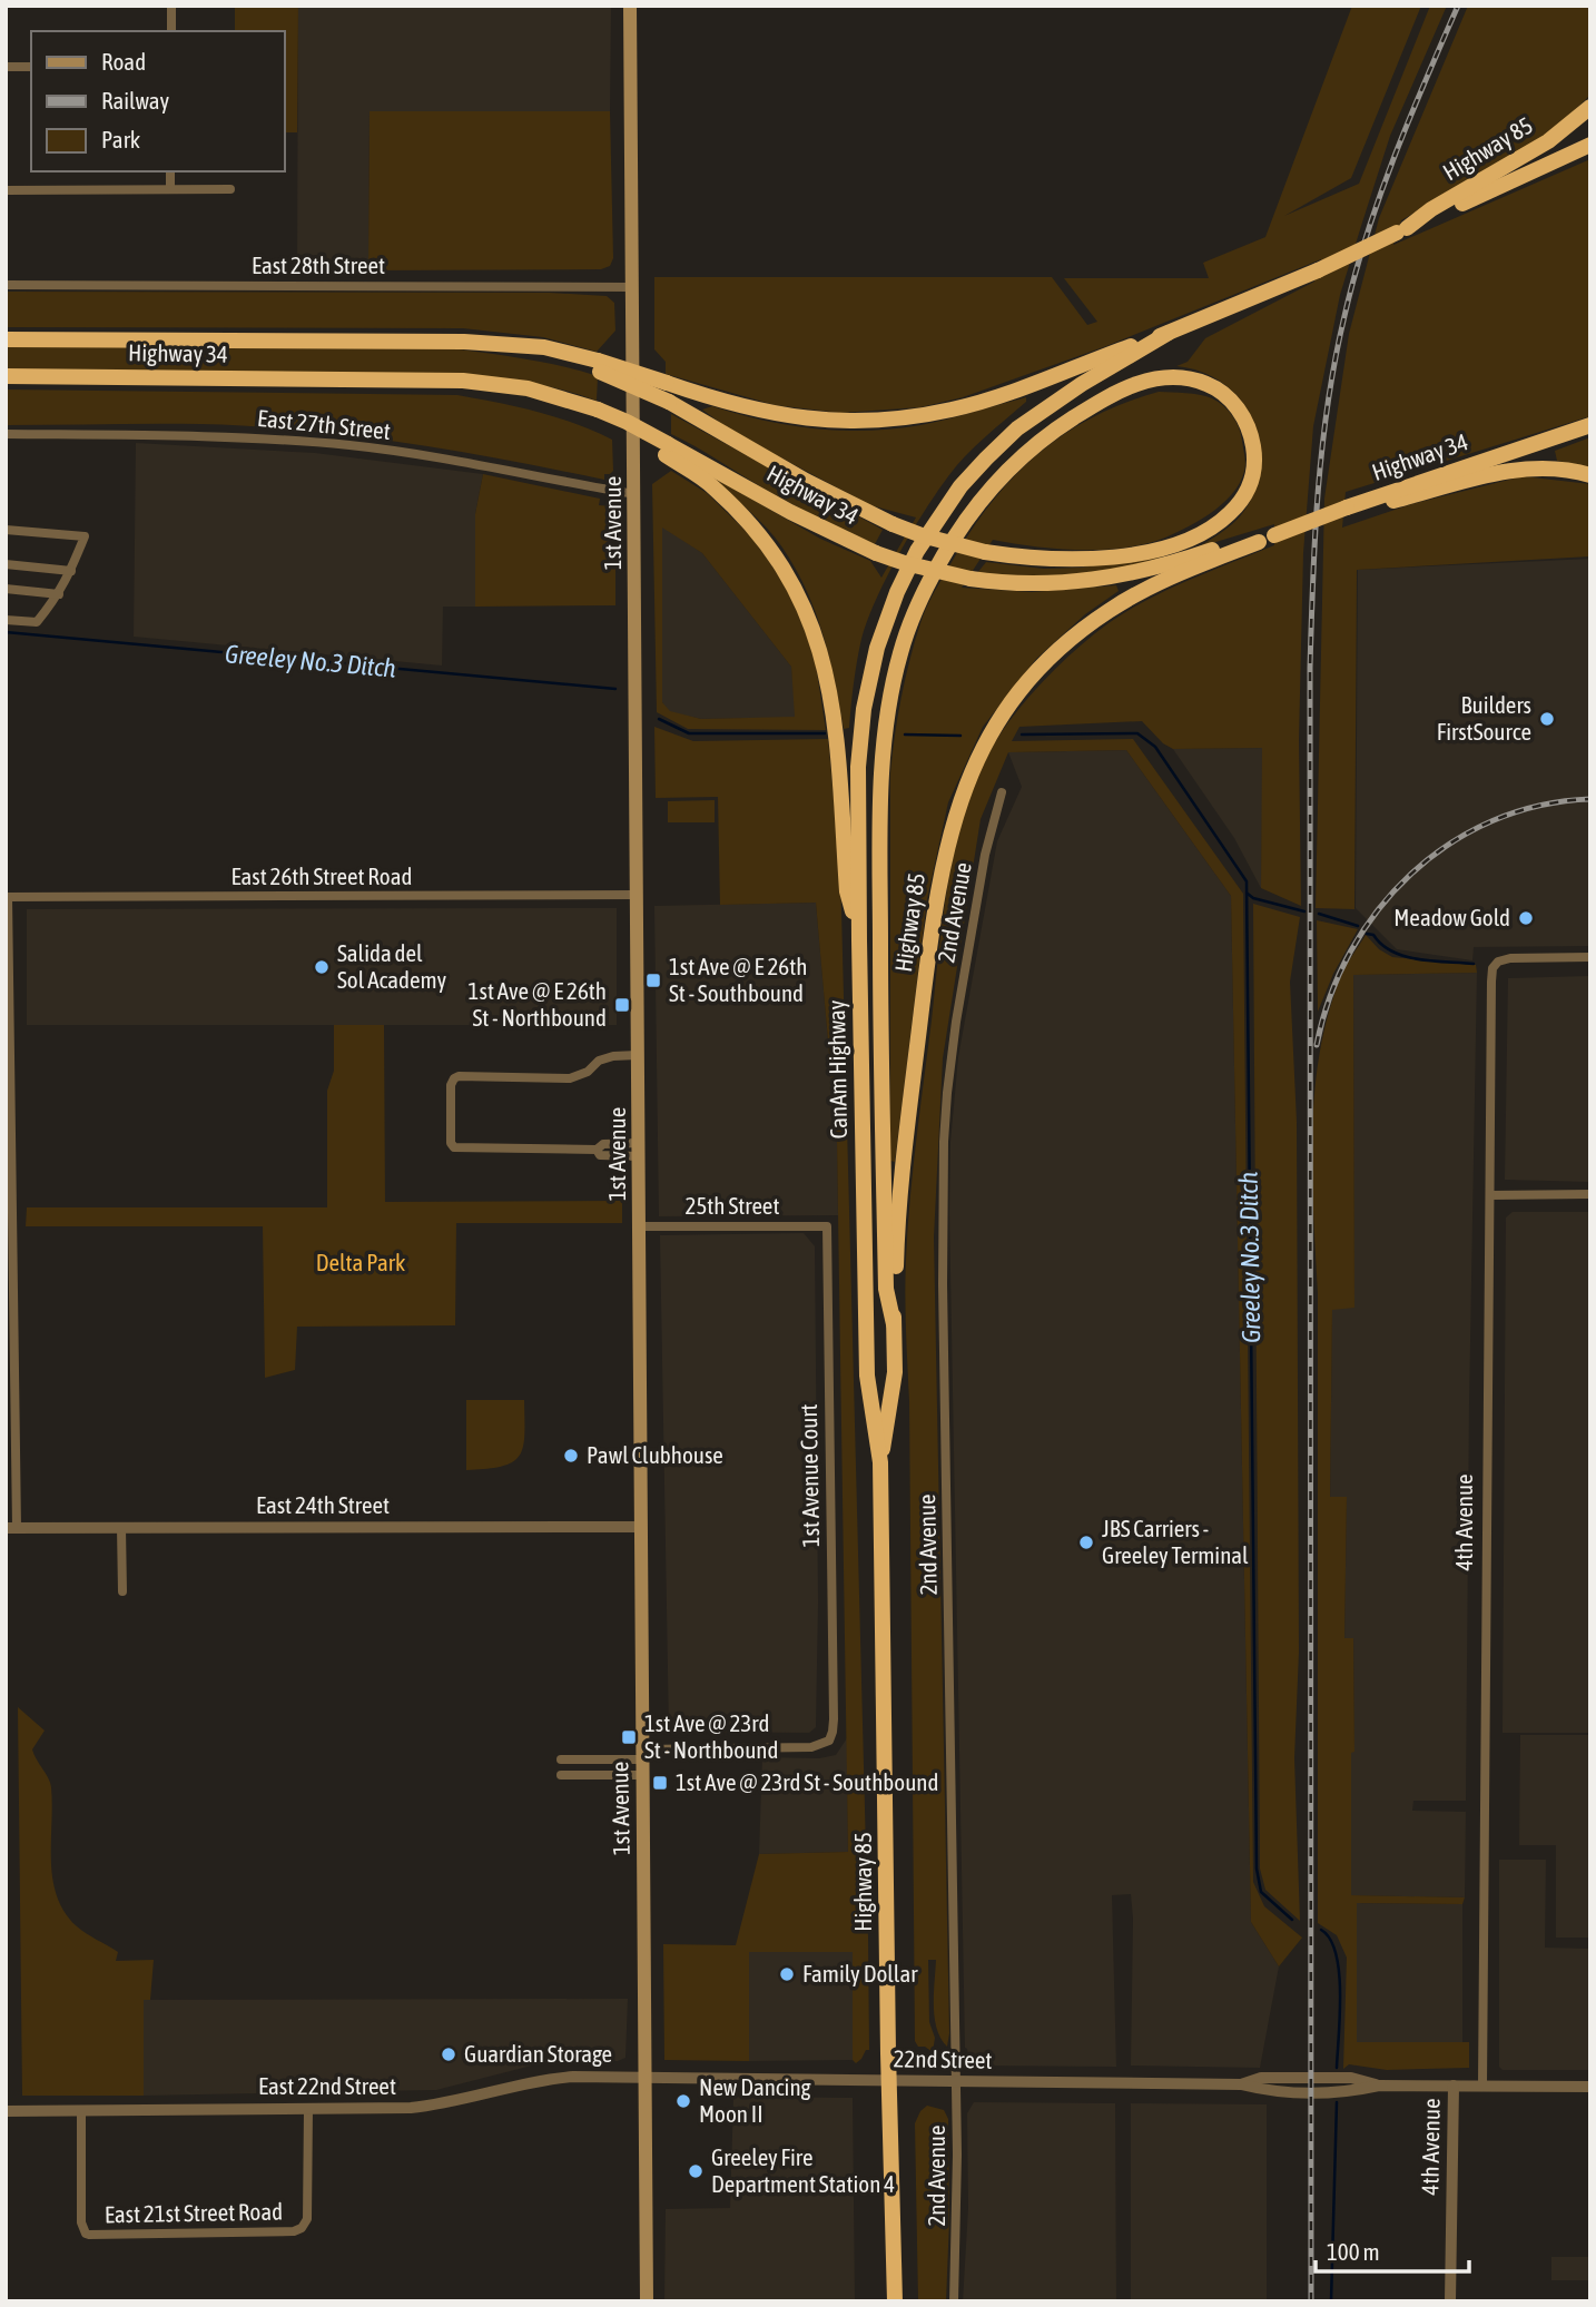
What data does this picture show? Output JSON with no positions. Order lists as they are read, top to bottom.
{
  "streets": {
    "highway": ["Highway 85", "Highway 34", "CanAm Highway"],
    "main road": ["1st Avenue"],
    "street": [
      "East 28th Street",
      "East 27th Street",
      "East 26th Street Road",
      "2nd Avenue",
      "25th Street",
      "1st Avenue Court",
      "East 24th Street",
      "4th Avenue",
      "22nd Street",
      "East 22nd Street",
      "East 21st Street Road"
    ]
  },
  "crossings": [
    ["Highway 85", "Highway 34"],
    ["Highway 85", "CanAm Highway"],
    ["Highway 85", "22nd Street"],
    ["East 28th Street", "1st Avenue"],
    ["East 27th Street", "1st Avenue"],
    ["1st Avenue", "East 26th Street Road"],
    ["1st Avenue", "25th Street"],
    ["1st Avenue", "1st Avenue Court"],
    ["1st Avenue", "East 24th Street"],
    ["1st Avenue", "22nd Street"],
    ["1st Avenue", "East 22nd Street"],
    ["2nd Avenue", "22nd Street"],
    ["25th Street", "1st Avenue Court"],
    ["4th Avenue", "22nd Street"],
    ["22nd Street", "East 22nd Street"],
    ["East 22nd Street", "East 21st Street Road"]
  ],
  "water": ["Greeley No.3 Ditch"],
  "parks": ["Delta Park"],
  "places": {
    "other": [
      "Builders FirstSource",
      "Meadow Gold",
      "Salida del Sol Academy",
      "Pawl Clubhouse",
      "JBS Carriers - Greeley Terminal",
      "Family Dollar",
      "Guardian Storage",
      "New Dancing Moon II",
      "Greeley Fire Department Station 4"
    ],
    "transit": [
      "1st Ave @ E 26th St - Southbound",
      "1st Ave @ E 26th St - Northbound",
      "1st Ave @ 23rd St - Northbound",
      "1st Ave @ 23rd St - Southbound"
    ]
  },
  "legend": ["Road", "Railway", "Park"],
  "scale_bar": "100 m"
}
